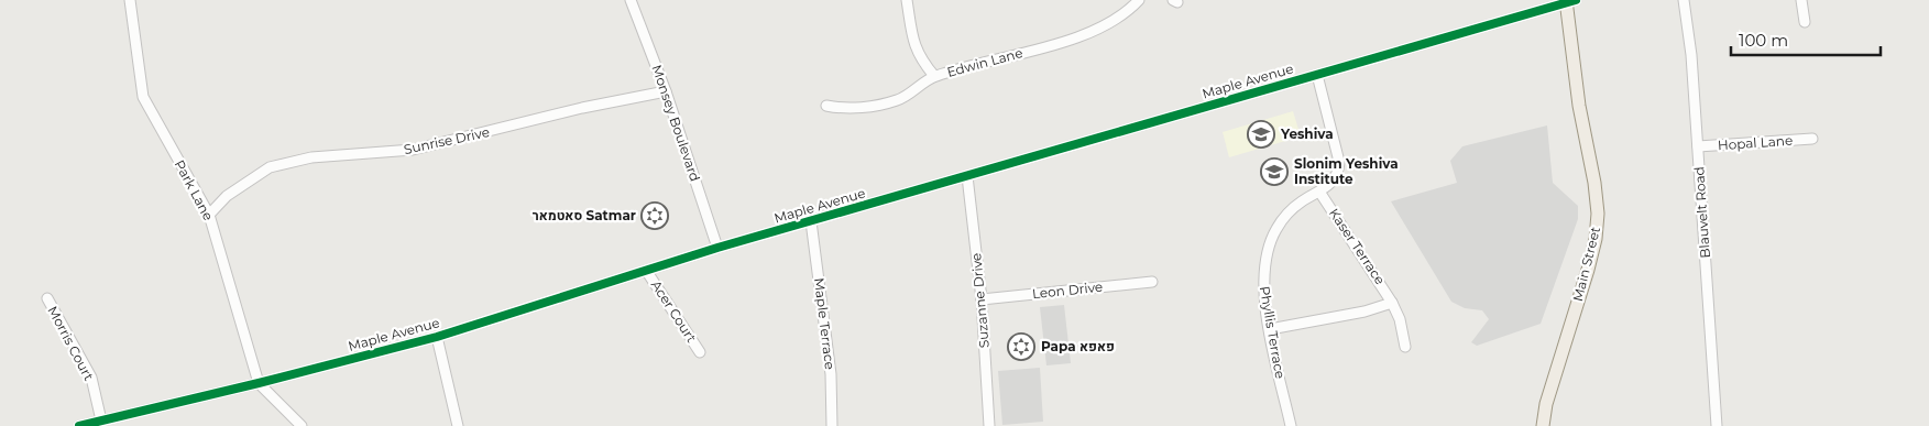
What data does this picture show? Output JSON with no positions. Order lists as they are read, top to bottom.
{
  "streets": {
    "main road": ["Main Street"],
    "street": [
      "Edwin Lane",
      "Maple Avenue",
      "Monsey Boulevard",
      "Sunrise Drive",
      "Hopal Lane",
      "Park Lane",
      "Blauvelt Road",
      "Kaser Terrace",
      "Leon Drive",
      "Suzanne Drive",
      "Acer Court",
      "Maple Terrace",
      "Phyllis Terrace",
      "Morris Court"
    ]
  },
  "crossings": [
    ["Maple Avenue", "Monsey Boulevard"],
    ["Maple Avenue", "Park Lane"],
    ["Maple Avenue", "Main Street"],
    ["Maple Avenue", "Suzanne Drive"],
    ["Maple Avenue", "Acer Court"],
    ["Maple Avenue", "Maple Terrace"],
    ["Maple Avenue", "Phyllis Terrace"],
    ["Maple Avenue", "Morris Court"],
    ["Monsey Boulevard", "Sunrise Drive"],
    ["Sunrise Drive", "Park Lane"],
    ["Hopal Lane", "Blauvelt Road"],
    ["Kaser Terrace", "Phyllis Terrace"],
    ["Leon Drive", "Suzanne Drive"]
  ],
  "places": {
    "school or university": ["Yeshiva", "Slonim Yeshiva Institute"],
    "synagogue": ["סאטמאר Satmar", "Papa פאפא"]
  },
  "scale_bar": "100 m"
}
